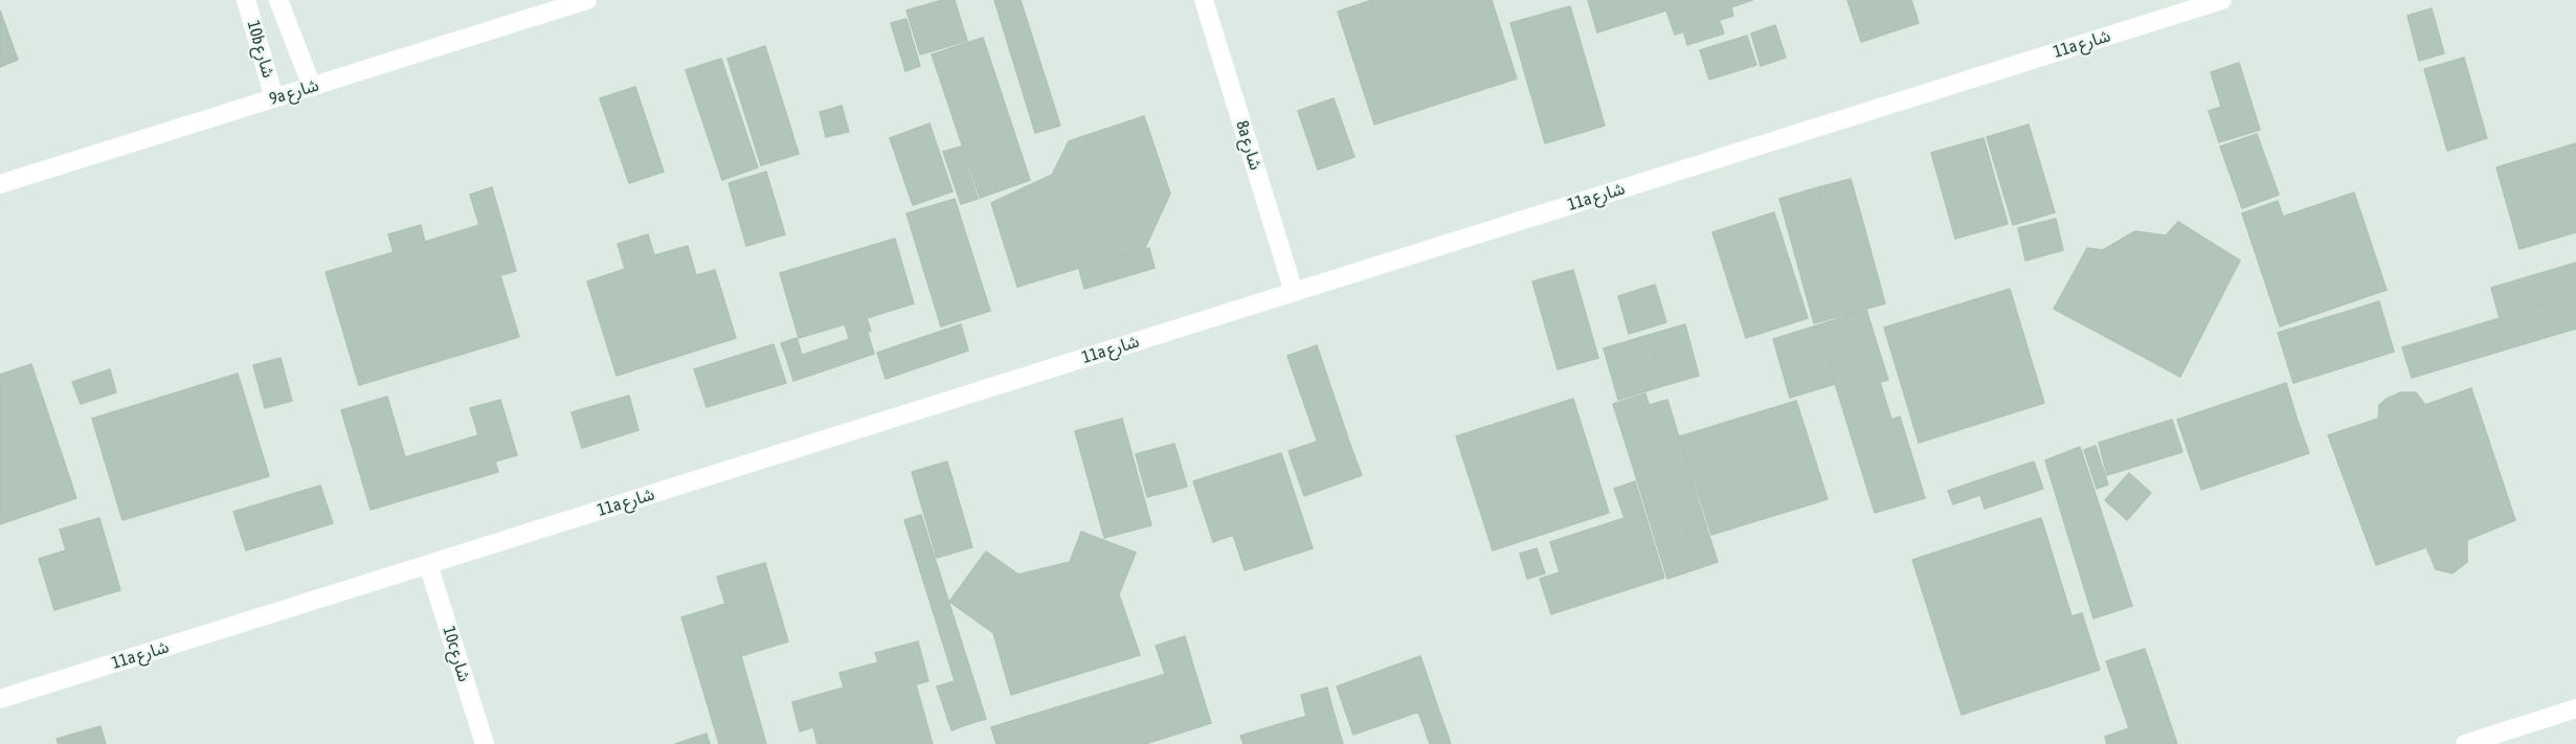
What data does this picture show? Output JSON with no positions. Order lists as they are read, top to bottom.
{
  "streets": {
    "street": [
      "11a شارع",
      "10b شارع",
      "9a شارع",
      "8a شارع",
      "10c شارع"
    ]
  },
  "crossings": [
    ["11a شارع", "8a شارع"],
    ["11a شارع", "10c شارع"],
    ["10b شارع", "9a شارع"]
  ]
}
